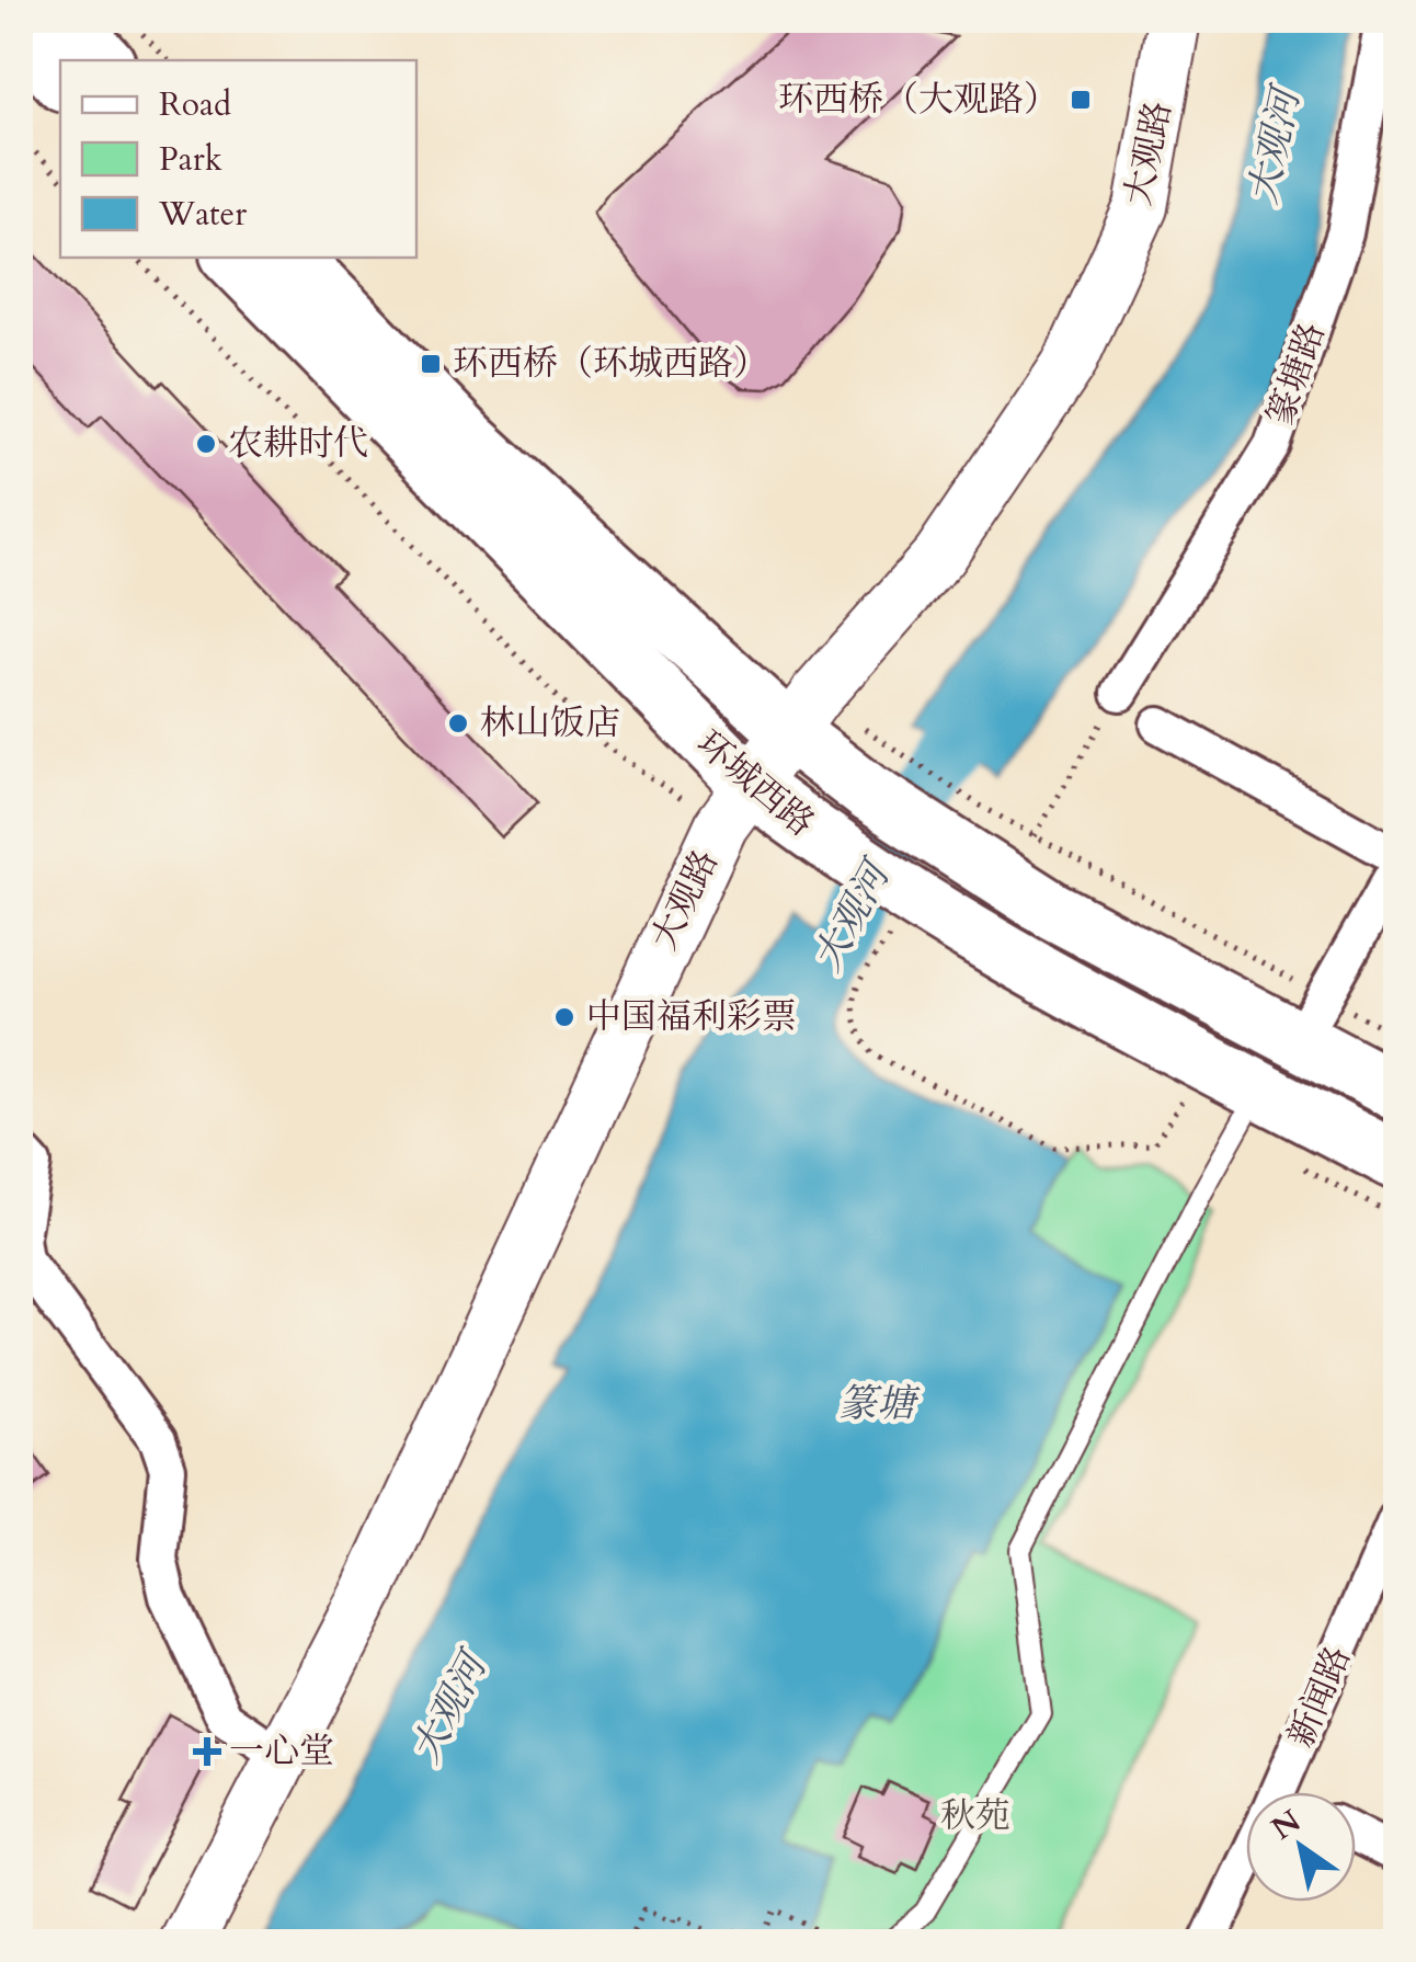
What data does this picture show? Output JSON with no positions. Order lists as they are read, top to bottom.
{
  "streets": {
    "main road": ["大观路", "环城西路"],
    "street": ["篆塘路", "新闻路"]
  },
  "crossings": [
    ["大观路", "环城西路"]
  ],
  "water": ["大观河", "篆塘"],
  "parks": ["秋苑"],
  "places": {
    "transit": ["环西桥（大观路）", "环西桥（环城西路）"],
    "other": ["农耕时代", "林山饭店", "中国福利彩票"],
    "health": ["一心堂"]
  },
  "legend": ["Road", "Park", "Water"],
  "north": "top left"
}
